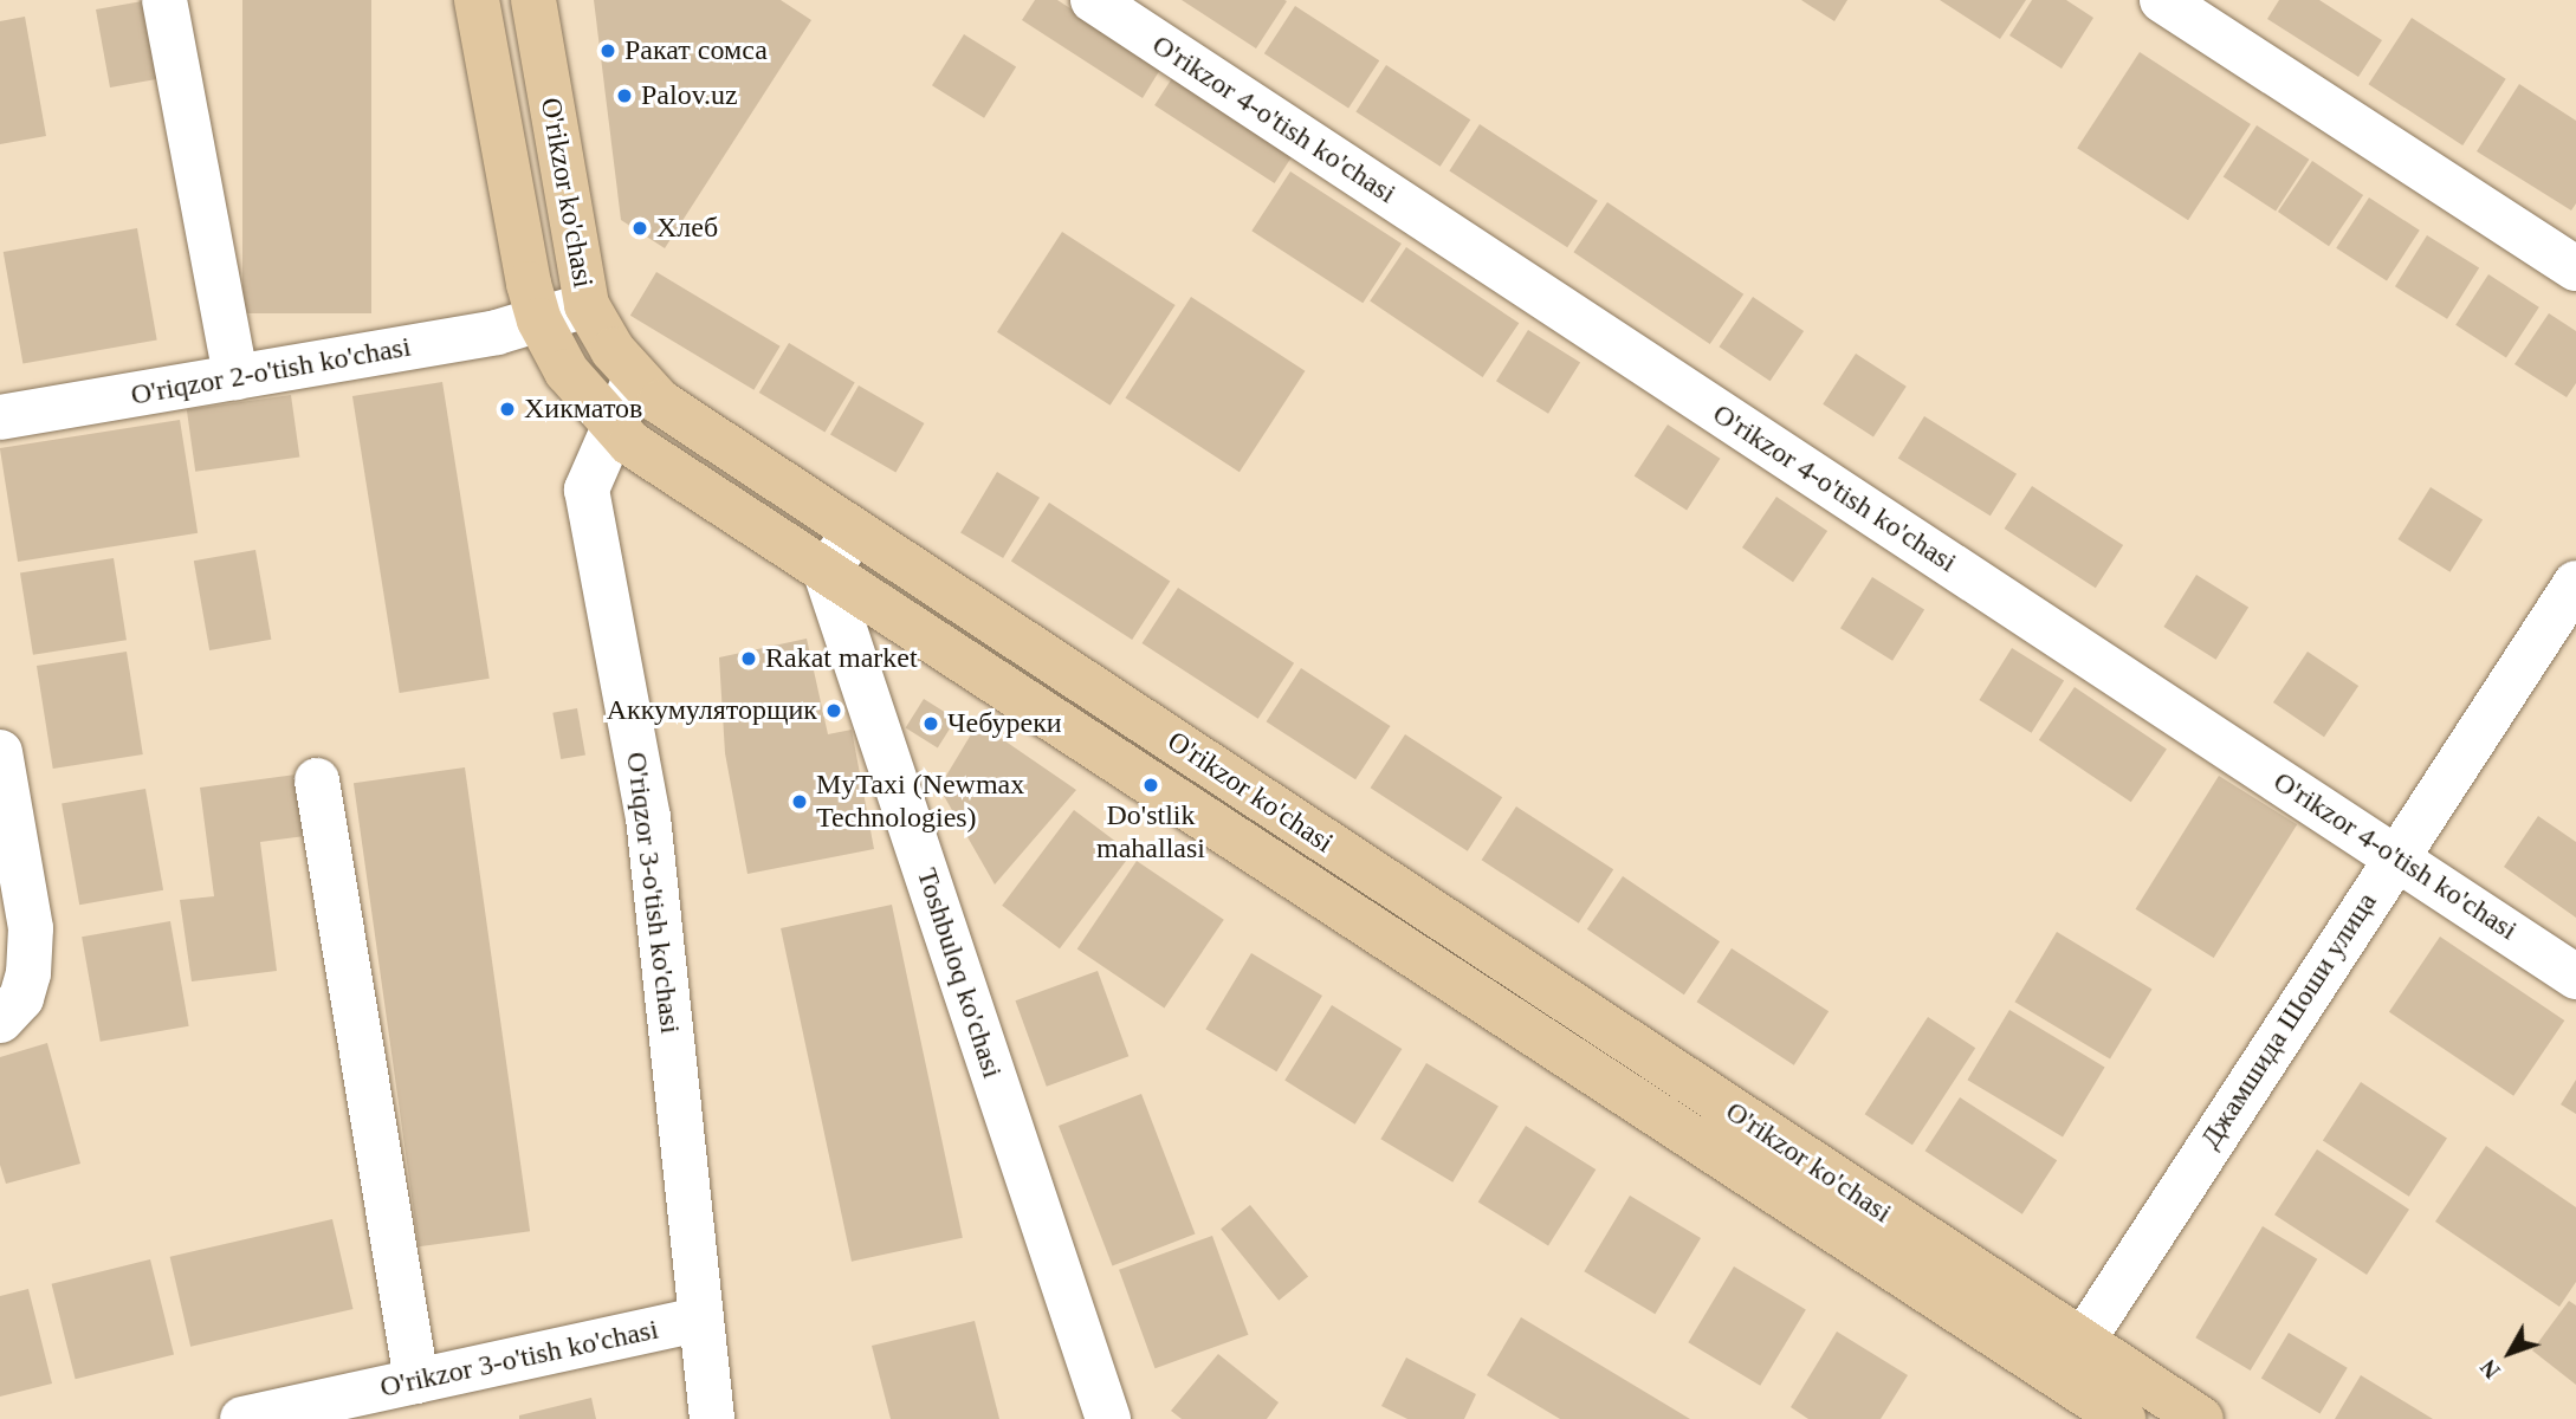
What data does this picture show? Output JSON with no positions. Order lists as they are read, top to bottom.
{
  "streets": {
    "main road": ["O'rikzor ko'chasi"],
    "street": [
      "O'rikzor 4-o'tish ko'chasi",
      "O'riqzor 2-o'tish ko'chasi",
      "O'riqzor 3-o'tish ko'chasi",
      "Toshbuloq ko'chasi",
      "Джамшида Шоши улица",
      "O'rikzor 3-o'tish ko'chasi"
    ]
  },
  "crossings": [
    ["O'rikzor 4-o'tish ko'chasi", "Джамшида Шоши улица"],
    ["O'rikzor ko'chasi", "O'riqzor 2-o'tish ko'chasi"],
    ["O'rikzor ko'chasi", "O'riqzor 3-o'tish ko'chasi"],
    ["O'rikzor ko'chasi", "Toshbuloq ko'chasi"],
    ["O'rikzor ko'chasi", "Джамшида Шоши улица"],
    ["O'riqzor 3-o'tish ko'chasi", "O'rikzor 3-o'tish ko'chasi"]
  ],
  "places": [
    "Ракат сомса",
    "Palov.uz",
    "Хлеб",
    "Хикматов",
    "Rakat market",
    "Аккумуляторщик",
    "Чебуреки",
    "Do'stlik mahallasi",
    "MyTaxi (Newmax Technologies)"
  ],
  "north": "bottom left"
}
